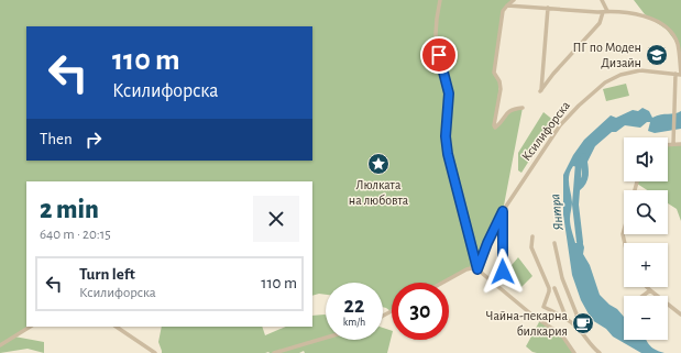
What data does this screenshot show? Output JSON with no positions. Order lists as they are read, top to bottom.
{
  "streets": {
    "street": ["Ксилифорска"]
  },
  "water": ["Янтра"],
  "places": {
    "school or university": ["ПГ по Моден Дизайн"],
    "place": ["Люлката на любовта"],
    "cafe": ["Чайна-пекарна билкария"]
  },
  "page": {
    "turn": ["110 m", "Ксилифорска"],
    "then": "Then",
    "map_buttons": ["+", "−"],
    "heading": ["2 min", "640 m · 20:15"],
    "list": [
      {
        "name": "Turn left",
        "note": "Ксилифорска",
        "value": "110 m"
      }
    ],
    "speed": "22 km/h",
    "limit": "30"
  }
}
